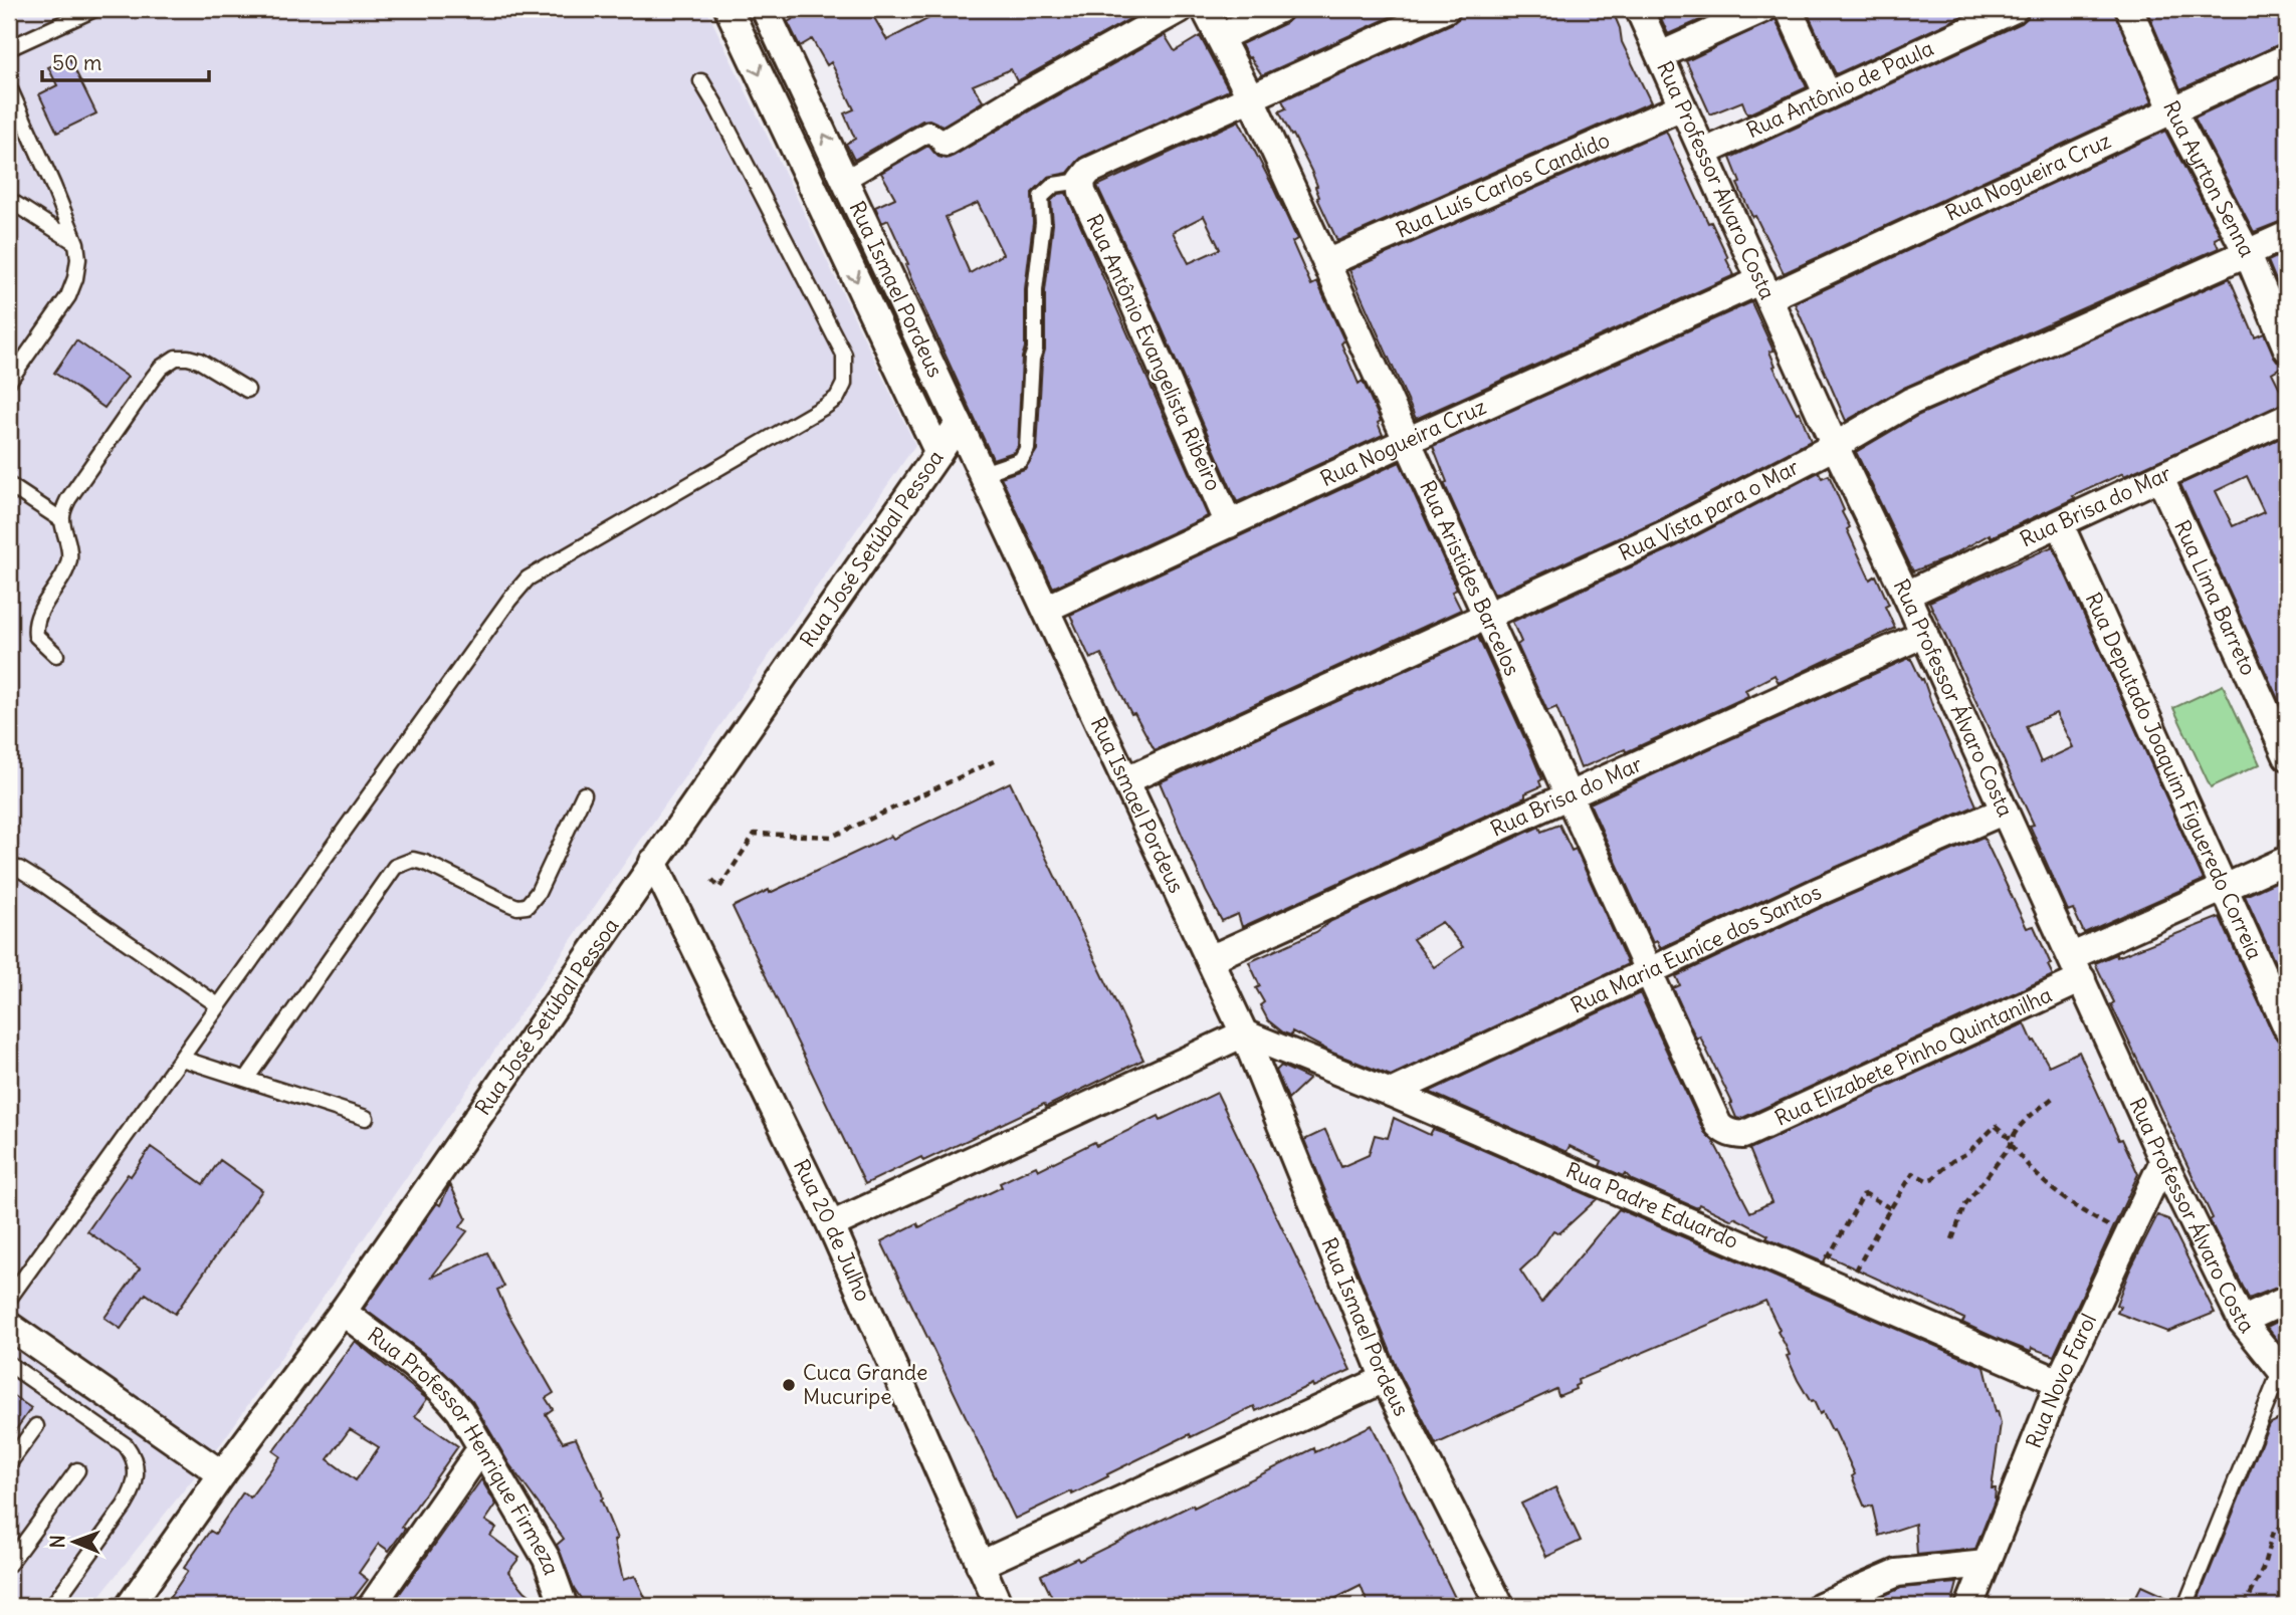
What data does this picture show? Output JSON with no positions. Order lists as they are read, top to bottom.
{
  "streets": {
    "street": [
      "Rua Antônio de Paula",
      "Rua Nogueira Cruz",
      "Rua Ayrton Senna",
      "Rua Professor Álvaro Costa",
      "Rua Luís Carlos Candido",
      "Rua Ismael Pordeus",
      "Rua Antônio Evangelista Ribeiro",
      "Rua Brisa do Mar",
      "Rua Vista para o Mar",
      "Rua José Setúbal Pessoa",
      "Rua Aristides Barcelos",
      "Rua Lima Barreto",
      "Rua Deputado Joaquim Figueredo Correia",
      "Rua Maria Euníce dos Santos",
      "Rua Elizabete Pinho Quintanilha",
      "Rua Padre Eduardo",
      "Rua 20 de Julho",
      "Rua Novo Farol",
      "Rua Professor Henrique Firmeza"
    ]
  },
  "crossings": [
    ["Rua Antônio de Paula", "Rua Professor Álvaro Costa"],
    ["Rua Nogueira Cruz", "Rua Ayrton Senna"],
    ["Rua Nogueira Cruz", "Rua Professor Álvaro Costa"],
    ["Rua Nogueira Cruz", "Rua Ismael Pordeus"],
    ["Rua Nogueira Cruz", "Rua Antônio Evangelista Ribeiro"],
    ["Rua Nogueira Cruz", "Rua Aristides Barcelos"],
    ["Rua Ayrton Senna", "Rua Vista para o Mar"],
    ["Rua Professor Álvaro Costa", "Rua Luís Carlos Candido"],
    ["Rua Professor Álvaro Costa", "Rua Brisa do Mar"],
    ["Rua Professor Álvaro Costa", "Rua Vista para o Mar"],
    ["Rua Professor Álvaro Costa", "Rua Maria Euníce dos Santos"],
    ["Rua Professor Álvaro Costa", "Rua Elizabete Pinho Quintanilha"],
    ["Rua Professor Álvaro Costa", "Rua Novo Farol"],
    ["Rua Luís Carlos Candido", "Rua Aristides Barcelos"],
    ["Rua Ismael Pordeus", "Rua Brisa do Mar"],
    ["Rua Ismael Pordeus", "Rua Vista para o Mar"],
    ["Rua Ismael Pordeus", "Rua José Setúbal Pessoa"],
    ["Rua Ismael Pordeus", "Rua Padre Eduardo"],
    ["Rua Brisa do Mar", "Rua Aristides Barcelos"],
    ["Rua Brisa do Mar", "Rua Lima Barreto"],
    ["Rua Brisa do Mar", "Rua Deputado Joaquim Figueredo Correia"],
    ["Rua Vista para o Mar", "Rua Aristides Barcelos"],
    ["Rua José Setúbal Pessoa", "Rua 20 de Julho"],
    ["Rua José Setúbal Pessoa", "Rua Professor Henrique Firmeza"],
    ["Rua Aristides Barcelos", "Rua Maria Euníce dos Santos"],
    ["Rua Aristides Barcelos", "Rua Elizabete Pinho Quintanilha"],
    ["Rua Deputado Joaquim Figueredo Correia", "Rua Elizabete Pinho Quintanilha"],
    ["Rua Maria Euníce dos Santos", "Rua Padre Eduardo"],
    ["Rua Padre Eduardo", "Rua Novo Farol"]
  ],
  "places": ["Cuca Grande Mucuripe"],
  "scale_bar": "50 m",
  "north": "left"
}
